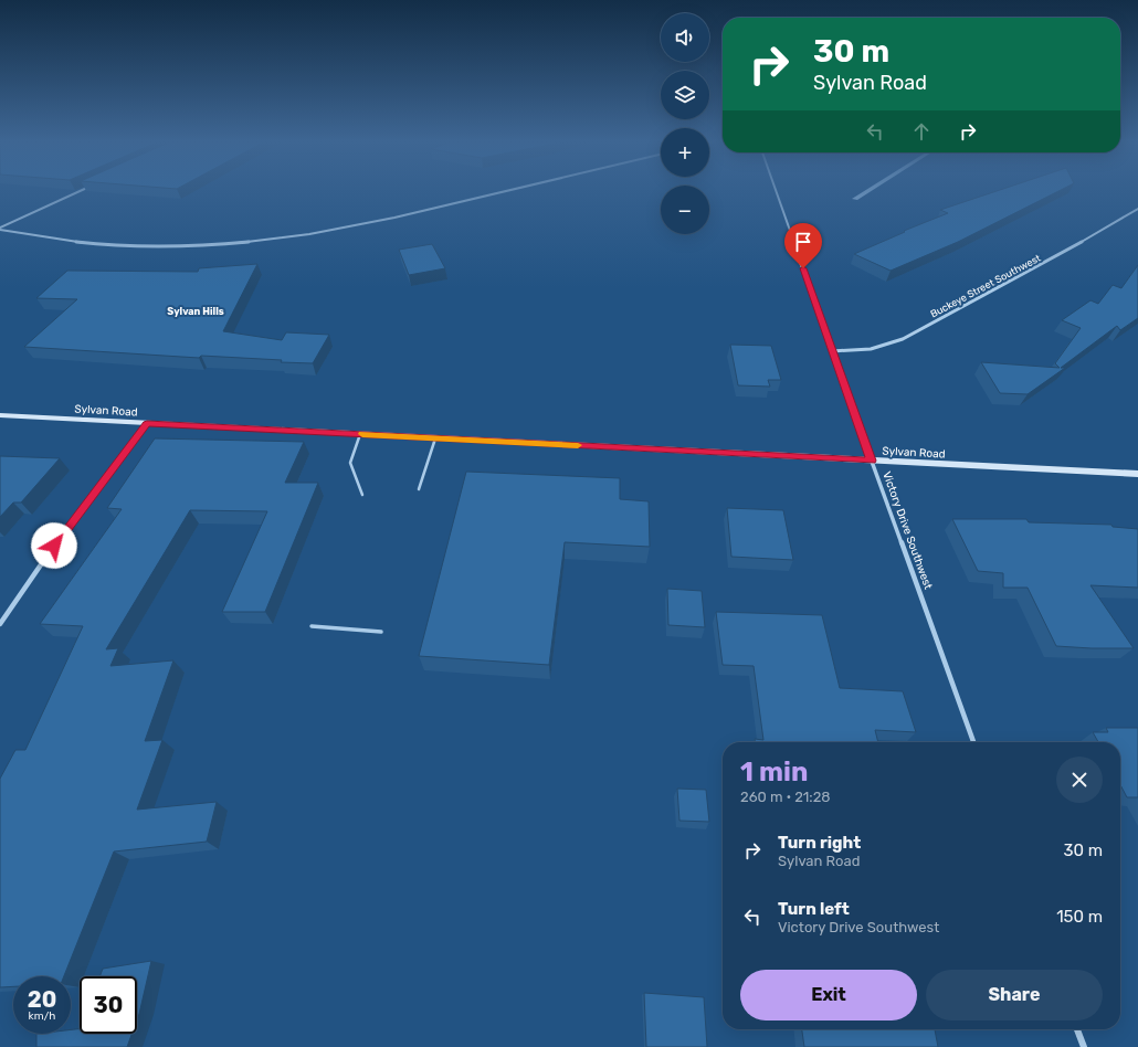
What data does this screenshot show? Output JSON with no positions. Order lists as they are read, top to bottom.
{
  "streets": {
    "main road": ["Sylvan Road"],
    "street": ["Buckeye Street Southwest", "Victory Drive Southwest"]
  },
  "crossings": [
    ["Buckeye Street Southwest", "Victory Drive Southwest"],
    ["Sylvan Road", "Victory Drive Southwest"]
  ],
  "districts": ["Sylvan Hills"],
  "page": {
    "map_buttons": ["+", "−"],
    "turn": ["30 m", "Sylvan Road"],
    "heading": ["1 min", "260 m · 21:28"],
    "list": [
      {
        "name": "Turn right",
        "note": "Sylvan Road",
        "value": "30 m"
      },
      {
        "name": "Turn left",
        "note": "Victory Drive Southwest",
        "value": "150 m"
      }
    ],
    "buttons": ["Exit", "Share"],
    "speed": "20 km/h",
    "limit": "30"
  }
}
